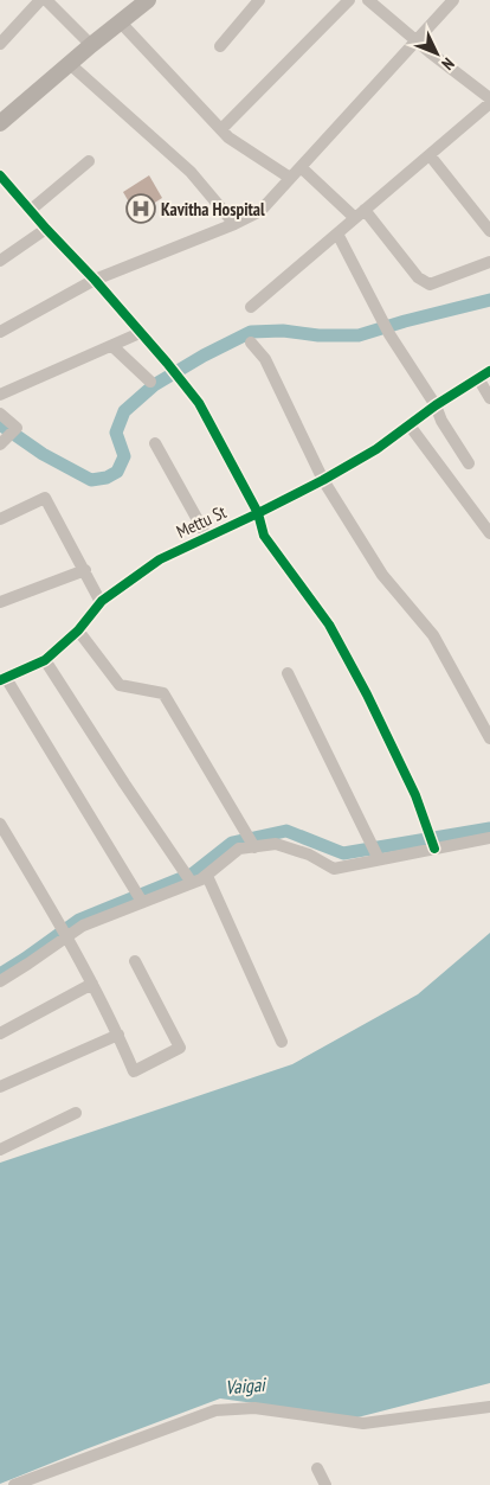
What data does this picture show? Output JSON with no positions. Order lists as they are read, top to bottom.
{
  "streets": {
    "street": ["Mettu St"]
  },
  "water": ["Vaigai"],
  "places": {
    "hospital": ["Kavitha Hospital"]
  },
  "north": "bottom right"
}
